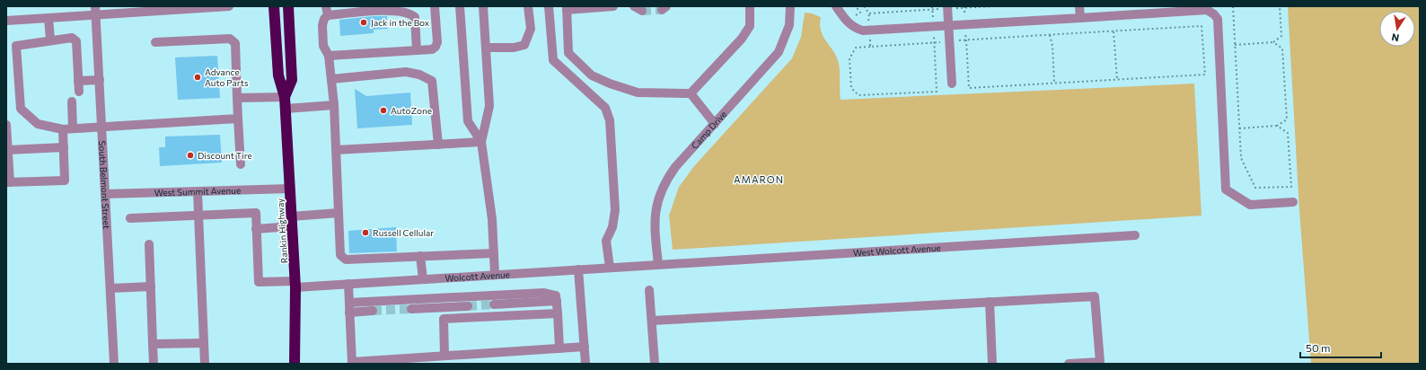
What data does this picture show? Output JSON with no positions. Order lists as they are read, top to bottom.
{
  "streets": {
    "highway": ["Rankin Highway"],
    "street": [
      "Camp Drive",
      "South Belmont Street",
      "West Summit Avenue",
      "West Wolcott Avenue",
      "Wolcott Avenue"
    ]
  },
  "crossings": [
    ["Camp Drive", "West Wolcott Avenue"],
    ["Camp Drive", "Wolcott Avenue"],
    ["South Belmont Street", "West Summit Avenue"],
    ["West Summit Avenue", "Rankin Highway"],
    ["Rankin Highway", "Wolcott Avenue"],
    ["West Wolcott Avenue", "Wolcott Avenue"]
  ],
  "districts": ["AMARON"],
  "places": [
    "Jack in the Box",
    "Advance Auto Parts",
    "AutoZone",
    "Discount Tire",
    "Russell Cellular"
  ],
  "scale_bar": "50 m",
  "north": "bottom"
}
